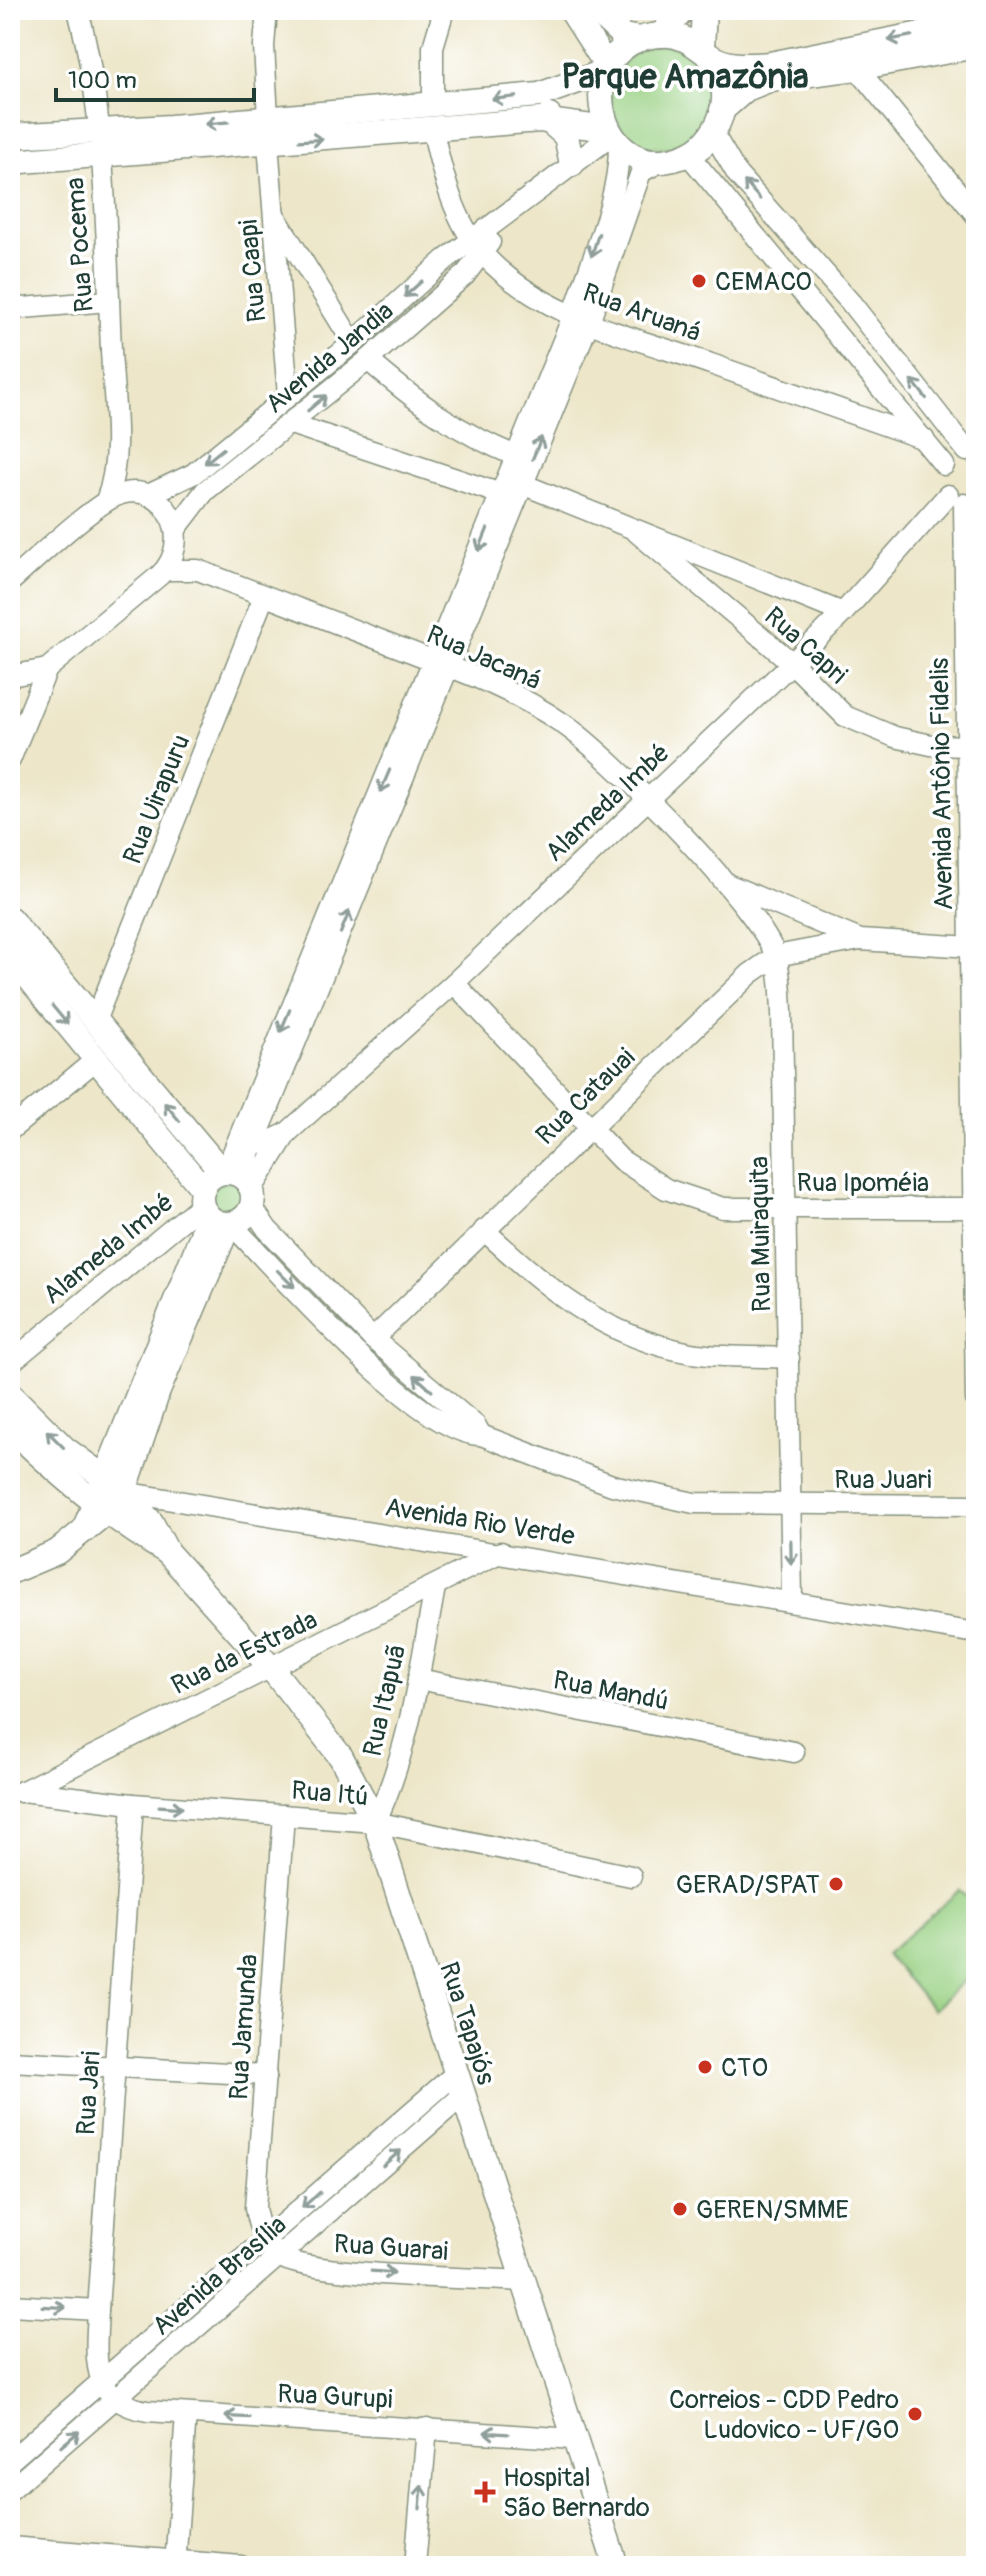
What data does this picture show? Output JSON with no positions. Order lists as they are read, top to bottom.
{
  "streets": {
    "main road": ["Avenida Rio Verde", "Rua Tapajós"],
    "street": [
      "Rua Pocema",
      "Rua Caapi",
      "Rua Aruaná",
      "Avenida Jandia",
      "Rua Capri",
      "Rua Jacaná",
      "Avenida Antônio Fidelis",
      "Rua Uirapuru",
      "Alameda Imbé",
      "Rua Catauai",
      "Rua Ipoméia",
      "Rua Muiraquita",
      "Rua Juari",
      "Rua da Estrada",
      "Rua Mandú",
      "Rua Itapuã",
      "Rua Itú",
      "Rua Jamunda",
      "Rua Jari",
      "Rua Guarai",
      "Avenida Brasília",
      "Rua Gurupi"
    ]
  },
  "crossings": [
    ["Rua Pocema", "Avenida Jandia"],
    ["Rua Pocema", "Rua Jacaná"],
    ["Rua Caapi", "Avenida Jandia"],
    ["Rua Aruaná", "Avenida Jandia"],
    ["Avenida Jandia", "Rua Jacaná"],
    ["Rua Capri", "Avenida Antônio Fidelis"],
    ["Rua Capri", "Alameda Imbé"],
    ["Rua Jacaná", "Avenida Antônio Fidelis"],
    ["Rua Jacaná", "Rua Uirapuru"],
    ["Rua Jacaná", "Alameda Imbé"],
    ["Rua Jacaná", "Rua Catauai"],
    ["Rua Jacaná", "Rua Muiraquita"],
    ["Avenida Antônio Fidelis", "Alameda Imbé"],
    ["Avenida Antônio Fidelis", "Rua Ipoméia"],
    ["Alameda Imbé", "Rua Ipoméia"],
    ["Rua Catauai", "Rua Ipoméia"],
    ["Rua Catauai", "Rua Muiraquita"],
    ["Rua Ipoméia", "Rua Muiraquita"],
    ["Rua Muiraquita", "Rua Juari"],
    ["Rua Muiraquita", "Avenida Rio Verde"],
    ["Avenida Rio Verde", "Rua da Estrada"],
    ["Avenida Rio Verde", "Rua Tapajós"],
    ["Rua da Estrada", "Rua Itapuã"],
    ["Rua da Estrada", "Rua Itú"],
    ["Rua da Estrada", "Rua Tapajós"],
    ["Rua Mandú", "Rua Itapuã"],
    ["Rua Itapuã", "Rua Itú"],
    ["Rua Itapuã", "Rua Tapajós"],
    ["Rua Itú", "Rua Tapajós"],
    ["Rua Itú", "Rua Jamunda"],
    ["Rua Itú", "Rua Jari"],
    ["Rua Tapajós", "Rua Guarai"],
    ["Rua Tapajós", "Avenida Brasília"],
    ["Rua Tapajós", "Rua Gurupi"],
    ["Rua Jamunda", "Avenida Brasília"],
    ["Rua Jari", "Avenida Brasília"],
    ["Rua Guarai", "Avenida Brasília"],
    ["Avenida Brasília", "Rua Gurupi"]
  ],
  "one_way": ["Rua Guarai", "Rua Gurupi"],
  "districts": ["Parque Amazônia"],
  "places": {
    "other": [
      "CEMACO",
      "GERAD/SPAT",
      "CTO",
      "GEREN/SMME",
      "Correios - CDD Pedro Ludovico - UF/GO"
    ],
    "health": ["Hospital São Bernardo"]
  },
  "scale_bar": "100 m"
}
